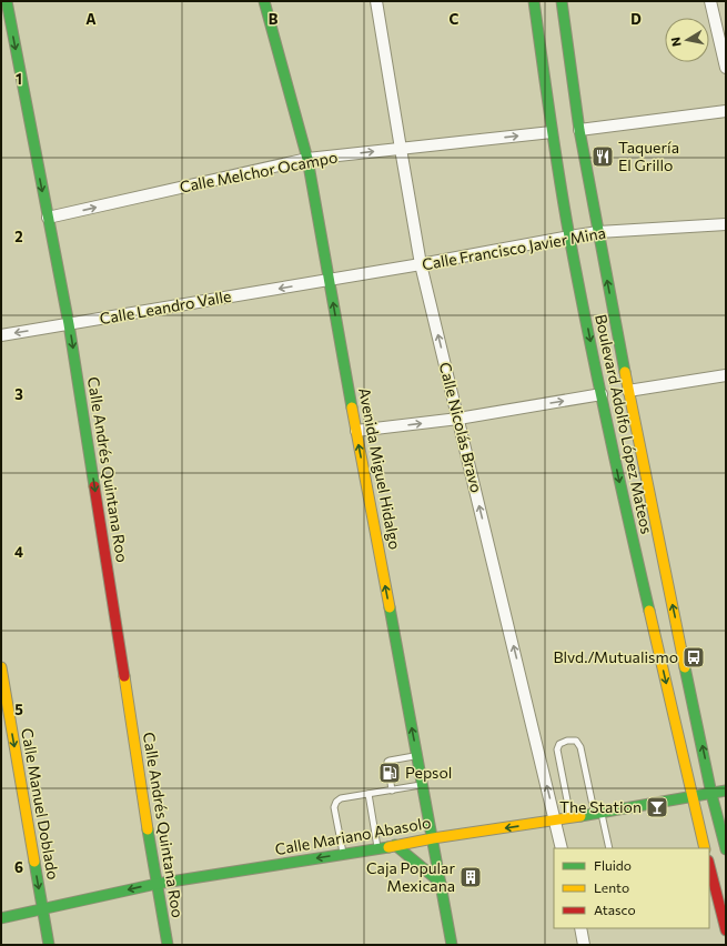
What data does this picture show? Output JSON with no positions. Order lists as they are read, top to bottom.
{
  "streets": {
    "main road": [
      "Boulevard Adolfo López Mateos",
      "Avenida Miguel Hidalgo",
      "Calle Andrés Quintana Roo",
      "Calle Manuel Doblado",
      "Calle Mariano Abasolo"
    ],
    "street": [
      "Calle Melchor Ocampo",
      "Calle Francisco Javier Mina",
      "Calle Leandro Valle",
      "Calle Nicolás Bravo"
    ]
  },
  "crossings": [
    ["Calle Melchor Ocampo", "Boulevard Adolfo López Mateos"],
    ["Calle Melchor Ocampo", "Calle Nicolás Bravo"],
    ["Calle Melchor Ocampo", "Avenida Miguel Hidalgo"],
    ["Calle Melchor Ocampo", "Calle Andrés Quintana Roo"],
    ["Calle Francisco Javier Mina", "Calle Leandro Valle"],
    ["Calle Francisco Javier Mina", "Boulevard Adolfo López Mateos"],
    ["Calle Francisco Javier Mina", "Calle Nicolás Bravo"],
    ["Calle Francisco Javier Mina", "Avenida Miguel Hidalgo"],
    ["Calle Leandro Valle", "Avenida Miguel Hidalgo"],
    ["Calle Leandro Valle", "Calle Andrés Quintana Roo"],
    ["Boulevard Adolfo López Mateos", "Calle Mariano Abasolo"],
    ["Calle Nicolás Bravo", "Calle Mariano Abasolo"],
    ["Avenida Miguel Hidalgo", "Calle Mariano Abasolo"],
    ["Calle Andrés Quintana Roo", "Calle Mariano Abasolo"],
    ["Calle Manuel Doblado", "Calle Mariano Abasolo"]
  ],
  "one_way": [
    "Calle Melchor Ocampo",
    "Calle Leandro Valle",
    "Calle Nicolás Bravo",
    "Avenida Miguel Hidalgo",
    "Calle Andrés Quintana Roo",
    "Calle Manuel Doblado",
    "Calle Mariano Abasolo"
  ],
  "places": {
    "restaurant": ["Taquería El Grillo"],
    "bus stop": ["Blvd./Mutualismo"],
    "fuel station": ["Pepsol"],
    "bar": ["The Station"],
    "building": ["Caja Popular Mexicana"]
  },
  "legend": ["Fluido", "Lento", "Atasco"],
  "north": "left",
  "grid": {
    "columns": [
      "A",
      "B",
      "C",
      "D"
    ],
    "rows": [
      "1",
      "2",
      "3",
      "4",
      "5",
      "6"
    ]
  }
}
